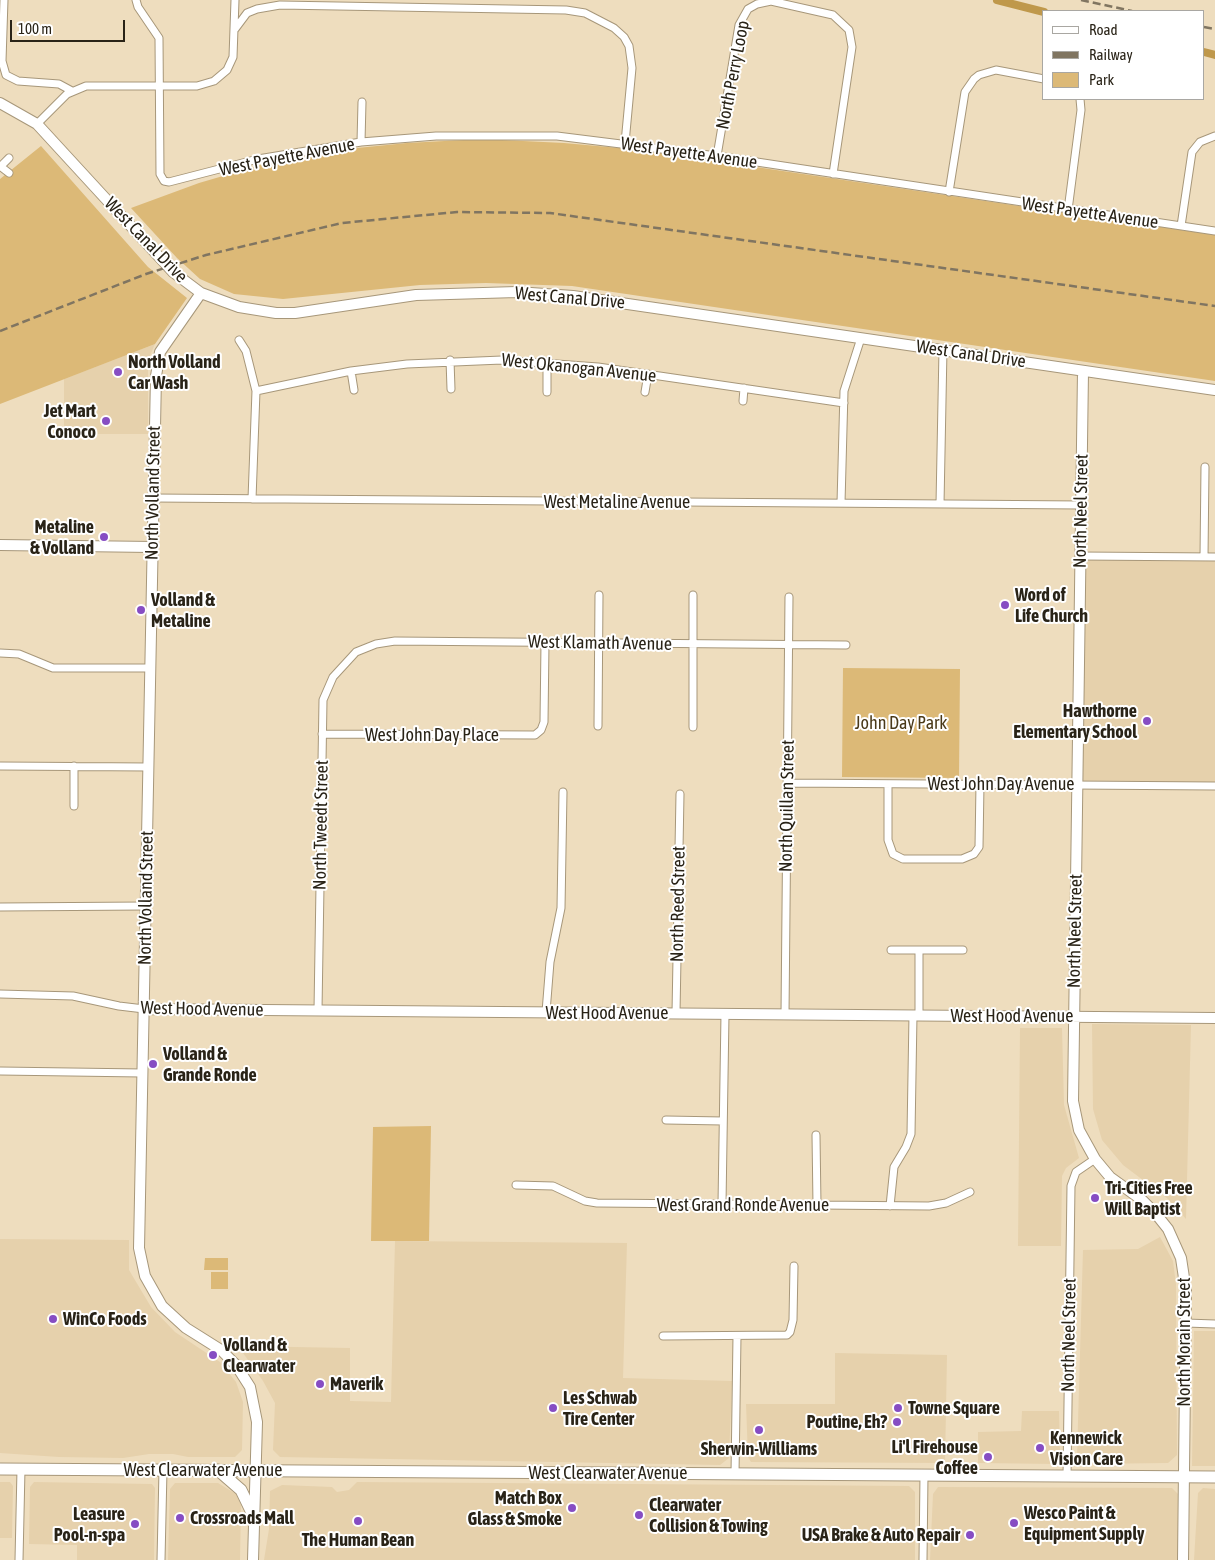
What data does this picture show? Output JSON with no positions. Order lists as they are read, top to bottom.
{
  "streets": {
    "main road": ["West Clearwater Avenue"],
    "street": [
      "North Perry Loop",
      "West Payette Avenue",
      "West Canal Drive",
      "West Okanogan Avenue",
      "North Volland Street",
      "West Metaline Avenue",
      "North Neel Street",
      "West Klamath Avenue",
      "West John Day Place",
      "West John Day Avenue",
      "North Quillan Street",
      "North Tweedt Street",
      "North Reed Street",
      "West Hood Avenue",
      "West Grand Ronde Avenue",
      "North Morain Street"
    ]
  },
  "crossings": [
    ["North Perry Loop", "West Payette Avenue"],
    ["West Canal Drive", "North Volland Street"],
    ["West Canal Drive", "North Neel Street"],
    ["North Volland Street", "West Metaline Avenue"],
    ["North Volland Street", "West Hood Avenue"],
    ["North Volland Street", "West Clearwater Avenue"],
    ["West Metaline Avenue", "North Neel Street"],
    ["North Neel Street", "West John Day Avenue"],
    ["North Neel Street", "West Hood Avenue"],
    ["North Neel Street", "North Morain Street"],
    ["North Neel Street", "West Clearwater Avenue"],
    ["West Klamath Avenue", "West John Day Place"],
    ["West Klamath Avenue", "North Quillan Street"],
    ["West Klamath Avenue", "North Tweedt Street"],
    ["West John Day Place", "North Tweedt Street"],
    ["West John Day Avenue", "North Quillan Street"],
    ["North Quillan Street", "West Hood Avenue"],
    ["North Tweedt Street", "West Hood Avenue"],
    ["North Reed Street", "West Hood Avenue"],
    ["North Morain Street", "West Clearwater Avenue"]
  ],
  "parks": ["John Day Park"],
  "places": [
    "North Volland Car Wash",
    "Jet Mart Conoco",
    "Metaline & Volland",
    "Word of Life Church",
    "Volland & Metaline",
    "Hawthorne Elementary School",
    "Volland & Grande Ronde",
    "Tri-Cities Free Will Baptist",
    "WinCo Foods",
    "Volland & Clearwater",
    "Maverik",
    "Les Schwab Tire Center",
    "Towne Square",
    "Poutine, Eh?",
    "Sherwin-Williams",
    "Kennewick Vision Care",
    "Li'l Firehouse Coffee",
    "Match Box Glass & Smoke",
    "Clearwater Collision & Towing",
    "Crossroads Mall",
    "The Human Bean",
    "Wesco Paint & Equipment Supply",
    "Leasure Pool-n-spa",
    "USA Brake & Auto Repair"
  ],
  "legend": ["Road", "Railway", "Park"],
  "scale_bar": "100 m"
}
